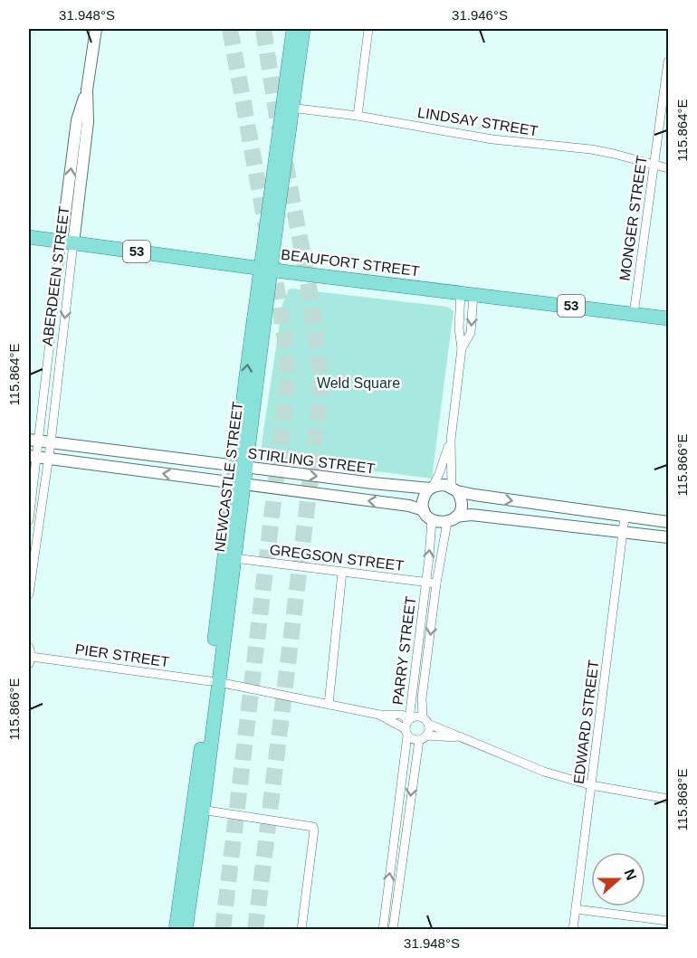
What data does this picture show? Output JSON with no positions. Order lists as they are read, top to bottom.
{
  "streets": {
    "main road": ["53", "BEAUFORT STREET", "NEWCASTLE STREET"],
    "street": [
      "LINDSAY STREET",
      "MONGER STREET",
      "ABERDEEN STREET",
      "STIRLING STREET",
      "GREGSON STREET",
      "PARRY STREET",
      "PIER STREET",
      "EDWARD STREET"
    ]
  },
  "crossings": [
    ["LINDSAY STREET", "MONGER STREET"],
    ["LINDSAY STREET", "NEWCASTLE STREET"],
    ["MONGER STREET", "BEAUFORT STREET"],
    ["BEAUFORT STREET", "ABERDEEN STREET"],
    ["BEAUFORT STREET", "NEWCASTLE STREET"],
    ["ABERDEEN STREET", "STIRLING STREET"],
    ["STIRLING STREET", "NEWCASTLE STREET"],
    ["STIRLING STREET", "PARRY STREET"],
    ["NEWCASTLE STREET", "GREGSON STREET"],
    ["NEWCASTLE STREET", "PIER STREET"],
    ["GREGSON STREET", "PARRY STREET"],
    ["PARRY STREET", "PIER STREET"]
  ],
  "parks": ["Weld Square"],
  "north": "right",
  "coordinates": [
    "31.948°S",
    "31.946°S",
    "115.864°E",
    "115.866°E",
    "115.868°E"
  ]
}
